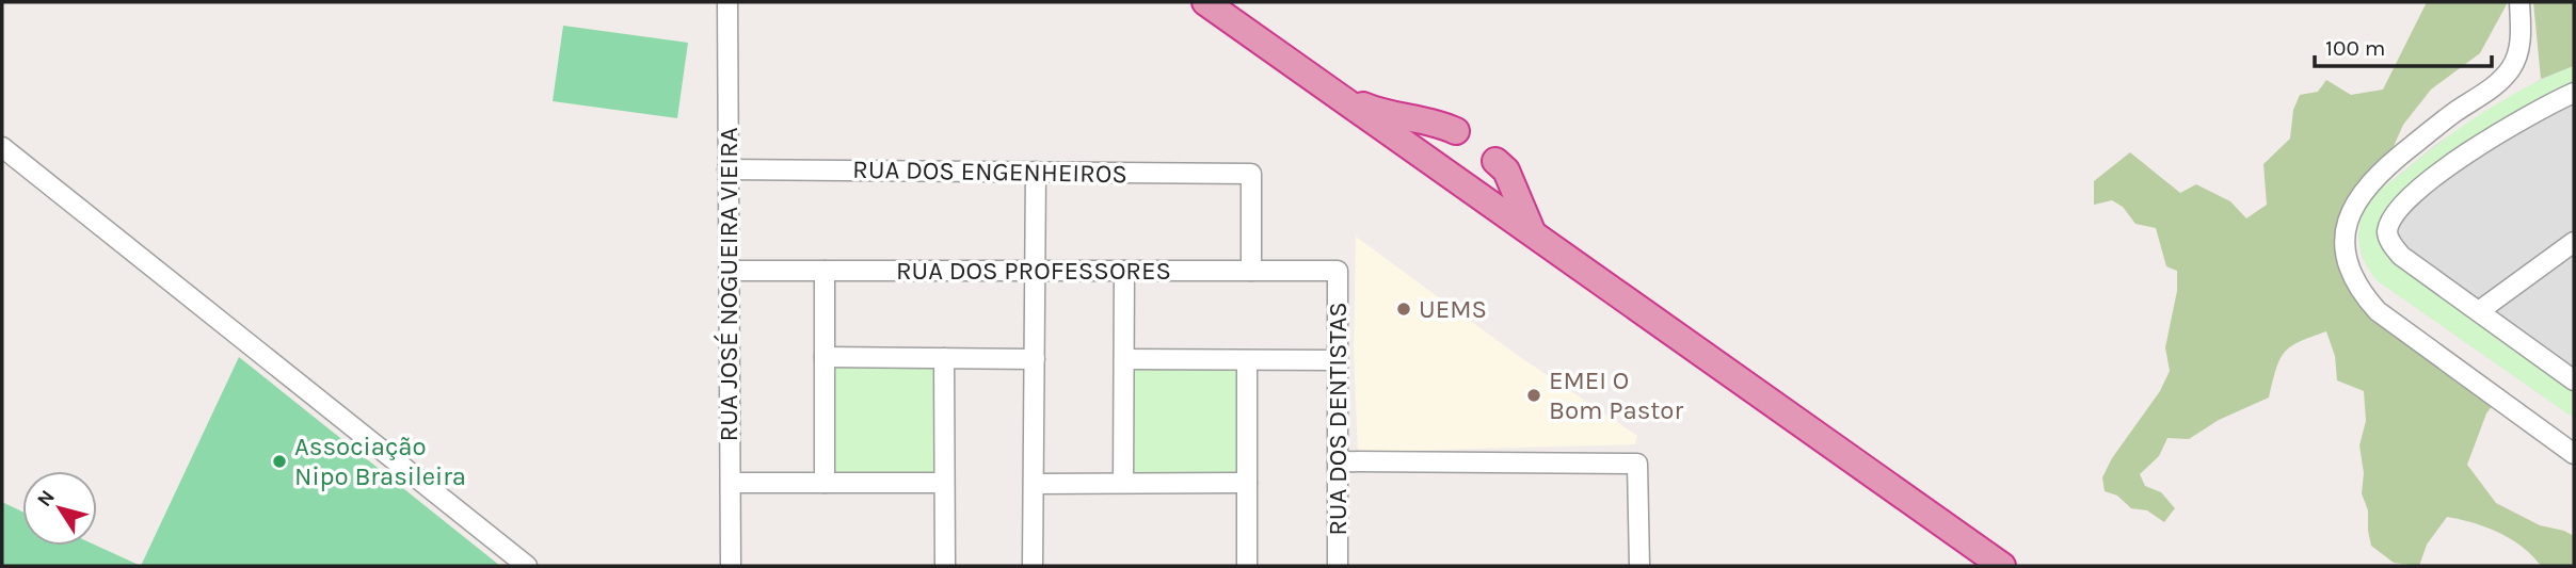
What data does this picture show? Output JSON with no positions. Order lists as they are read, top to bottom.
{
  "streets": {
    "street": [
      "RUA DOS ENGENHEIROS",
      "RUA DOS PROFESSORES",
      "RUA JOSÉ NOGUEIRA VIEIRA",
      "RUA DOS DENTISTAS"
    ]
  },
  "crossings": [
    ["RUA DOS ENGENHEIROS", "RUA DOS PROFESSORES"],
    ["RUA DOS ENGENHEIROS", "RUA JOSÉ NOGUEIRA VIEIRA"],
    ["RUA DOS PROFESSORES", "RUA JOSÉ NOGUEIRA VIEIRA"],
    ["RUA DOS PROFESSORES", "RUA DOS DENTISTAS"]
  ],
  "places": ["UEMS", "EMEI O Bom Pastor", "Associação Nipo Brasileira"],
  "scale_bar": "100 m",
  "north": "top left"
}
